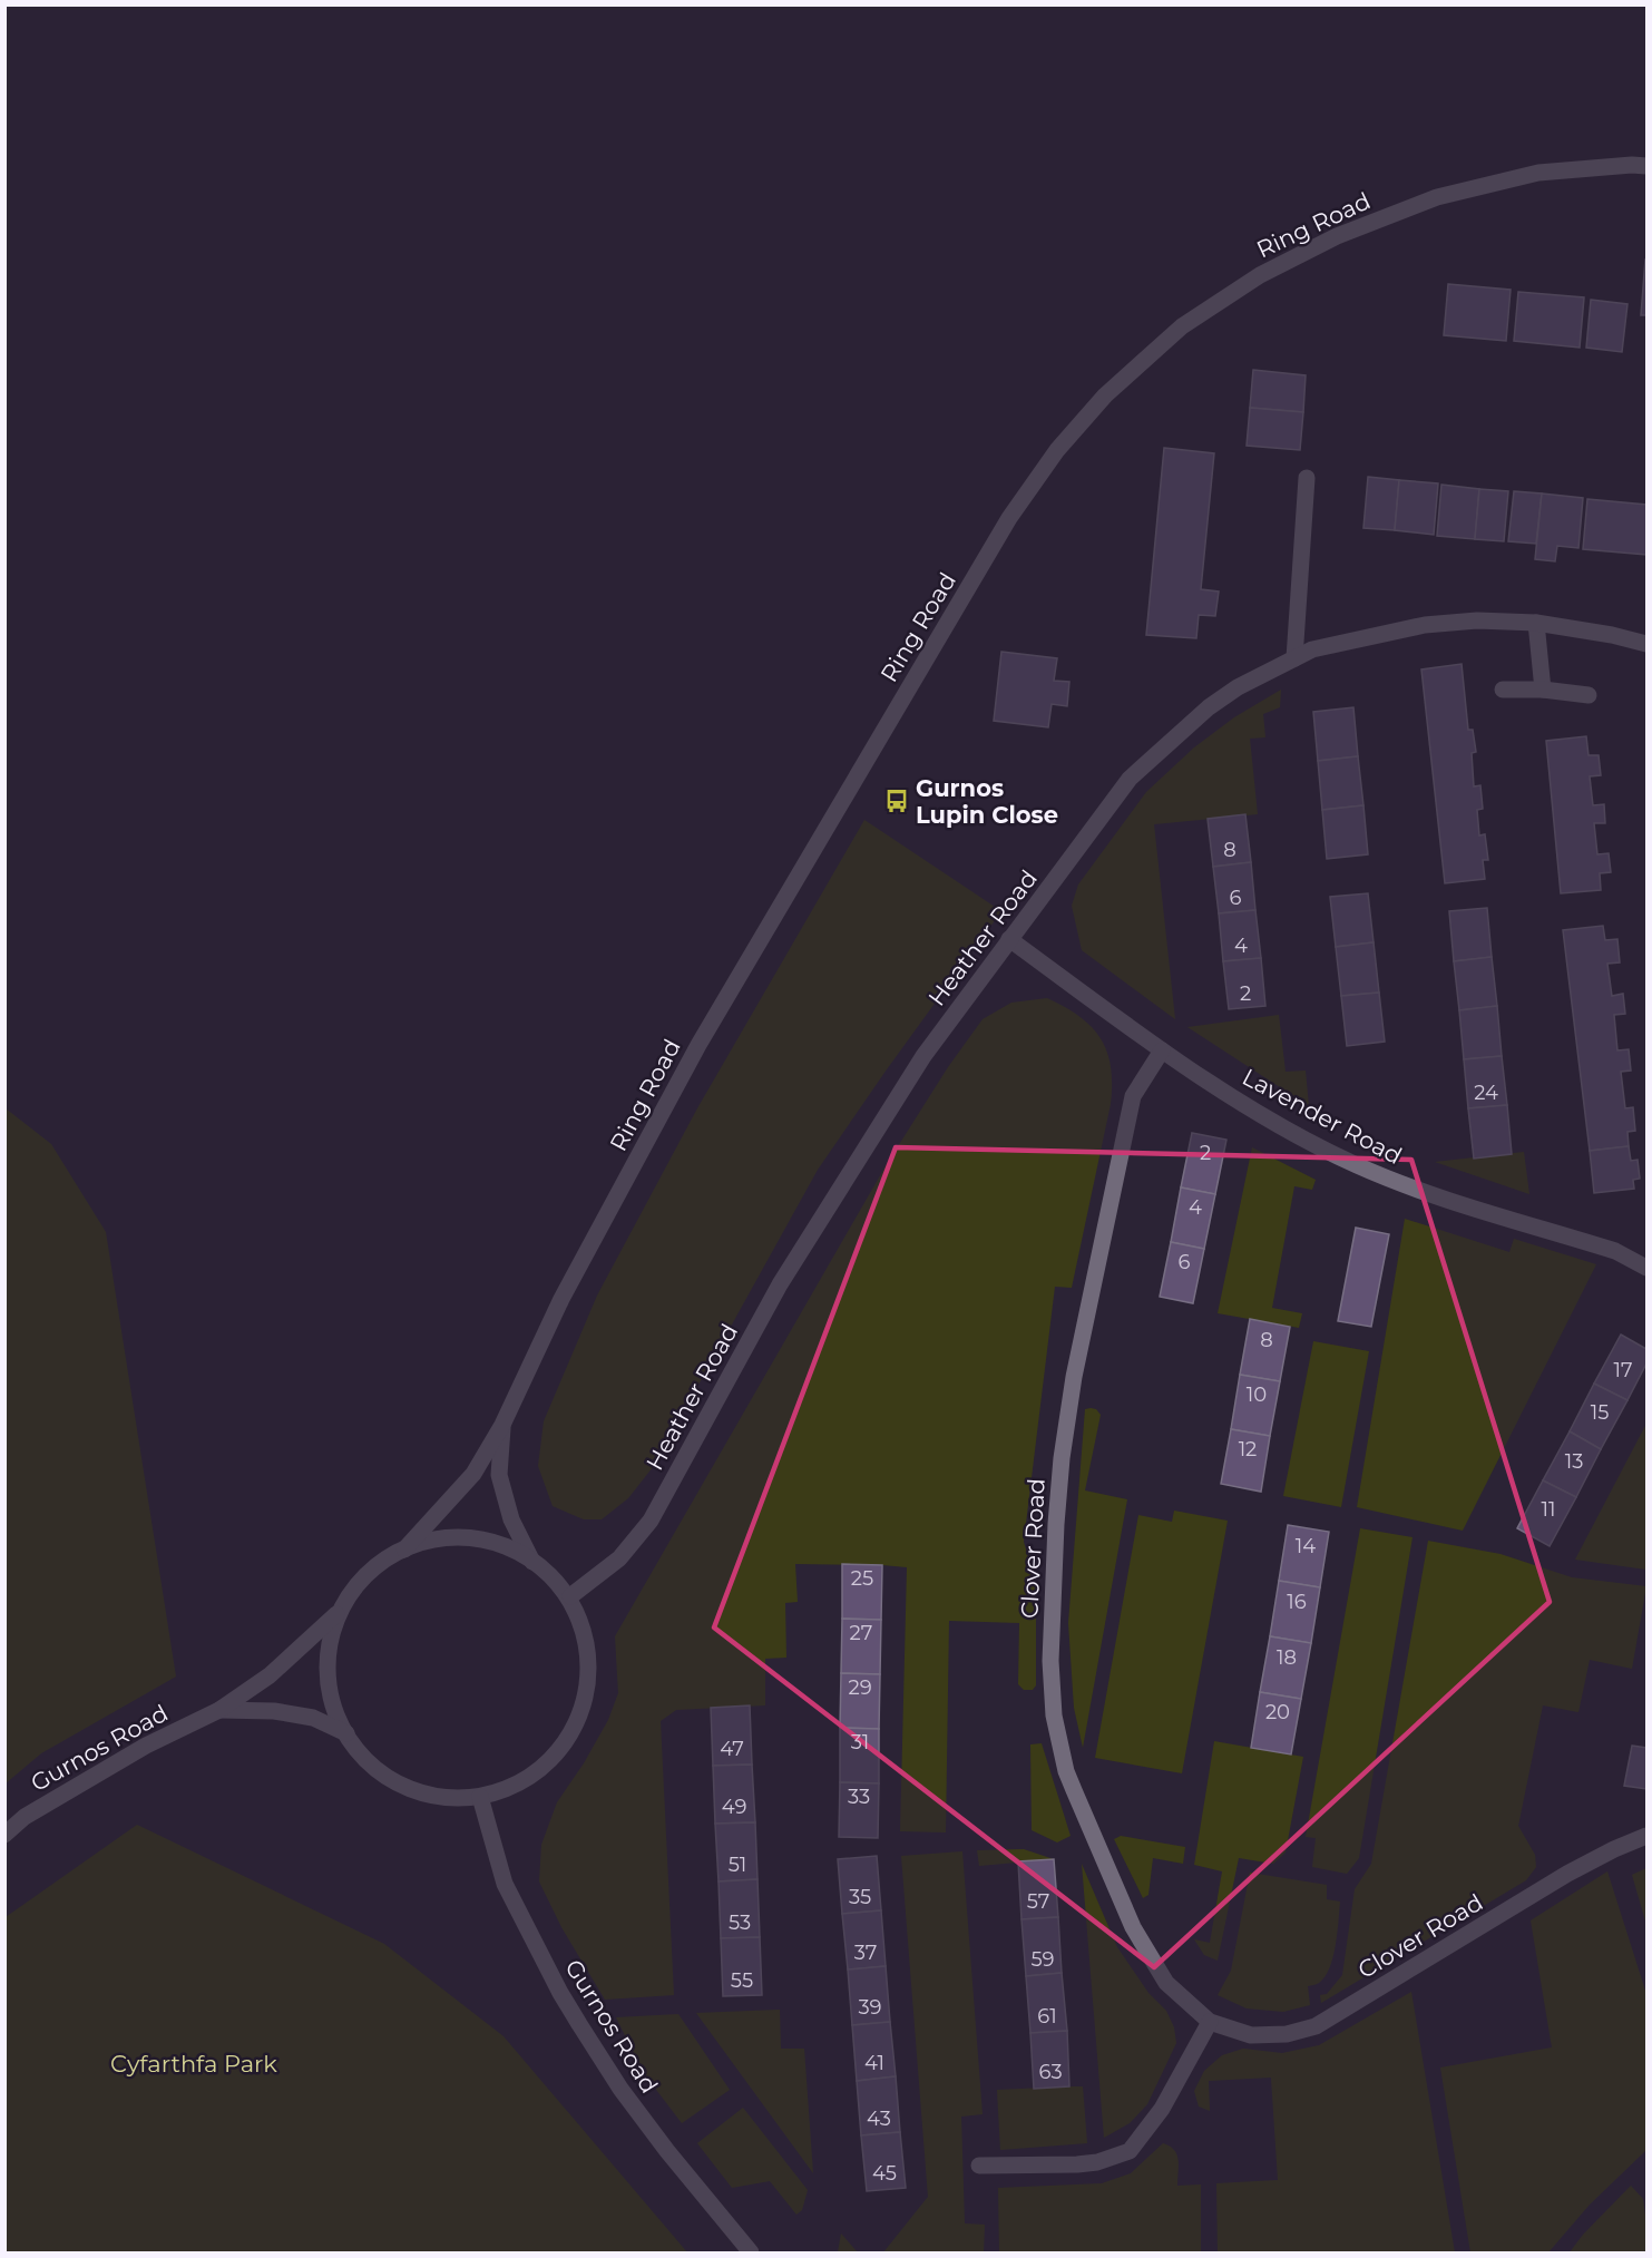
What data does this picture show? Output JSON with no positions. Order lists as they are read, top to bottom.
{
  "streets": {
    "street": [
      "Ring Road",
      "Heather Road",
      "Lavender Road",
      "Clover Road",
      "Gurnos Road"
    ]
  },
  "crossings": [
    ["Ring Road", "Gurnos Road"],
    ["Heather Road", "Lavender Road"],
    ["Heather Road", "Gurnos Road"],
    ["Lavender Road", "Clover Road"]
  ],
  "parks": ["Cyfarthfa Park"],
  "places": {
    "bus stop": ["Gurnos Lupin Close"]
  },
  "house_numbers": [
    "8",
    "6",
    "4",
    "2",
    "24",
    "2",
    "4",
    "6",
    "8",
    "17",
    "10",
    "15",
    "12",
    "13",
    "11",
    "14",
    "25",
    "16",
    "27",
    "18",
    "29",
    "20",
    "31",
    "47",
    "33",
    "49",
    "51",
    "35",
    "57",
    "53",
    "37",
    "59",
    "55",
    "39",
    "61",
    "41",
    "63",
    "43",
    "45"
  ]
}
